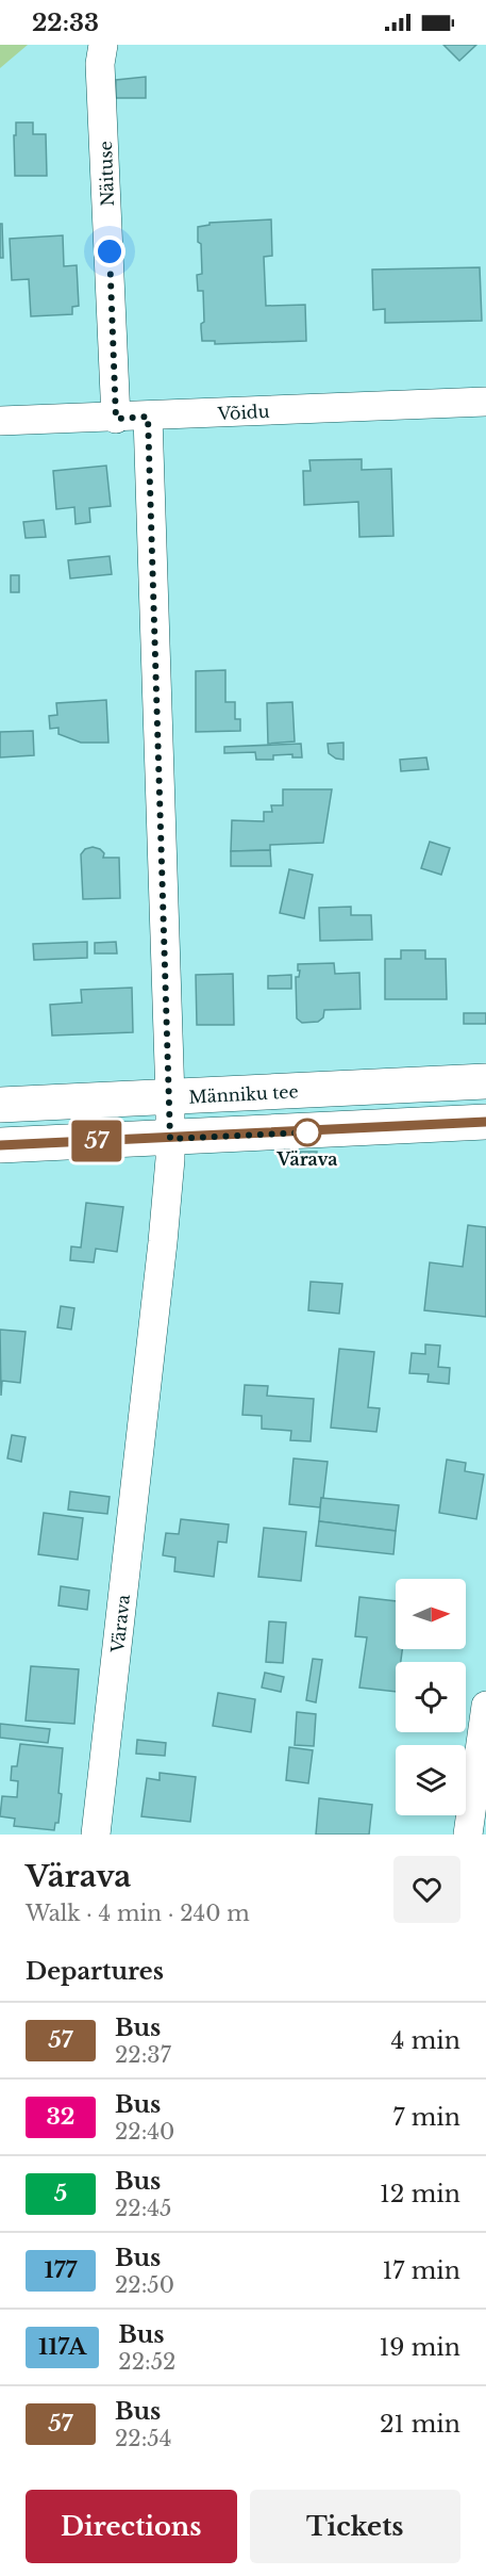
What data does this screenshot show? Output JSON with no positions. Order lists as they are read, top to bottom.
{
  "streets": {
    "street": [
      "Näituse",
      "Võidu",
      "Männiku tee",
      "Värava"
    ]
  },
  "crossings": [
    ["Näituse", "Võidu"],
    ["Võidu", "Värava"],
    ["Männiku tee", "Värava"]
  ],
  "places": ["Värava"],
  "lines": ["bus line 57"],
  "north": "right",
  "page": {
    "status": "22:33",
    "on_map": "57",
    "heading": [
      ["Värava", "Walk · 4 min · 240 m"],
      "Departures"
    ],
    "list": [
      {
        "mark": "57",
        "name": "Bus",
        "note": "22:37",
        "value": "4 min"
      },
      {
        "mark": "32",
        "name": "Bus",
        "note": "22:40",
        "value": "7 min"
      },
      {
        "mark": "5",
        "name": "Bus",
        "note": "22:45",
        "value": "12 min"
      },
      {
        "mark": "177",
        "name": "Bus",
        "note": "22:50",
        "value": "17 min"
      },
      {
        "mark": "117A",
        "name": "Bus",
        "note": "22:52",
        "value": "19 min"
      },
      {
        "mark": "57",
        "name": "Bus",
        "note": "22:54",
        "value": "21 min"
      }
    ],
    "buttons": ["Directions", "Tickets"]
  }
}
